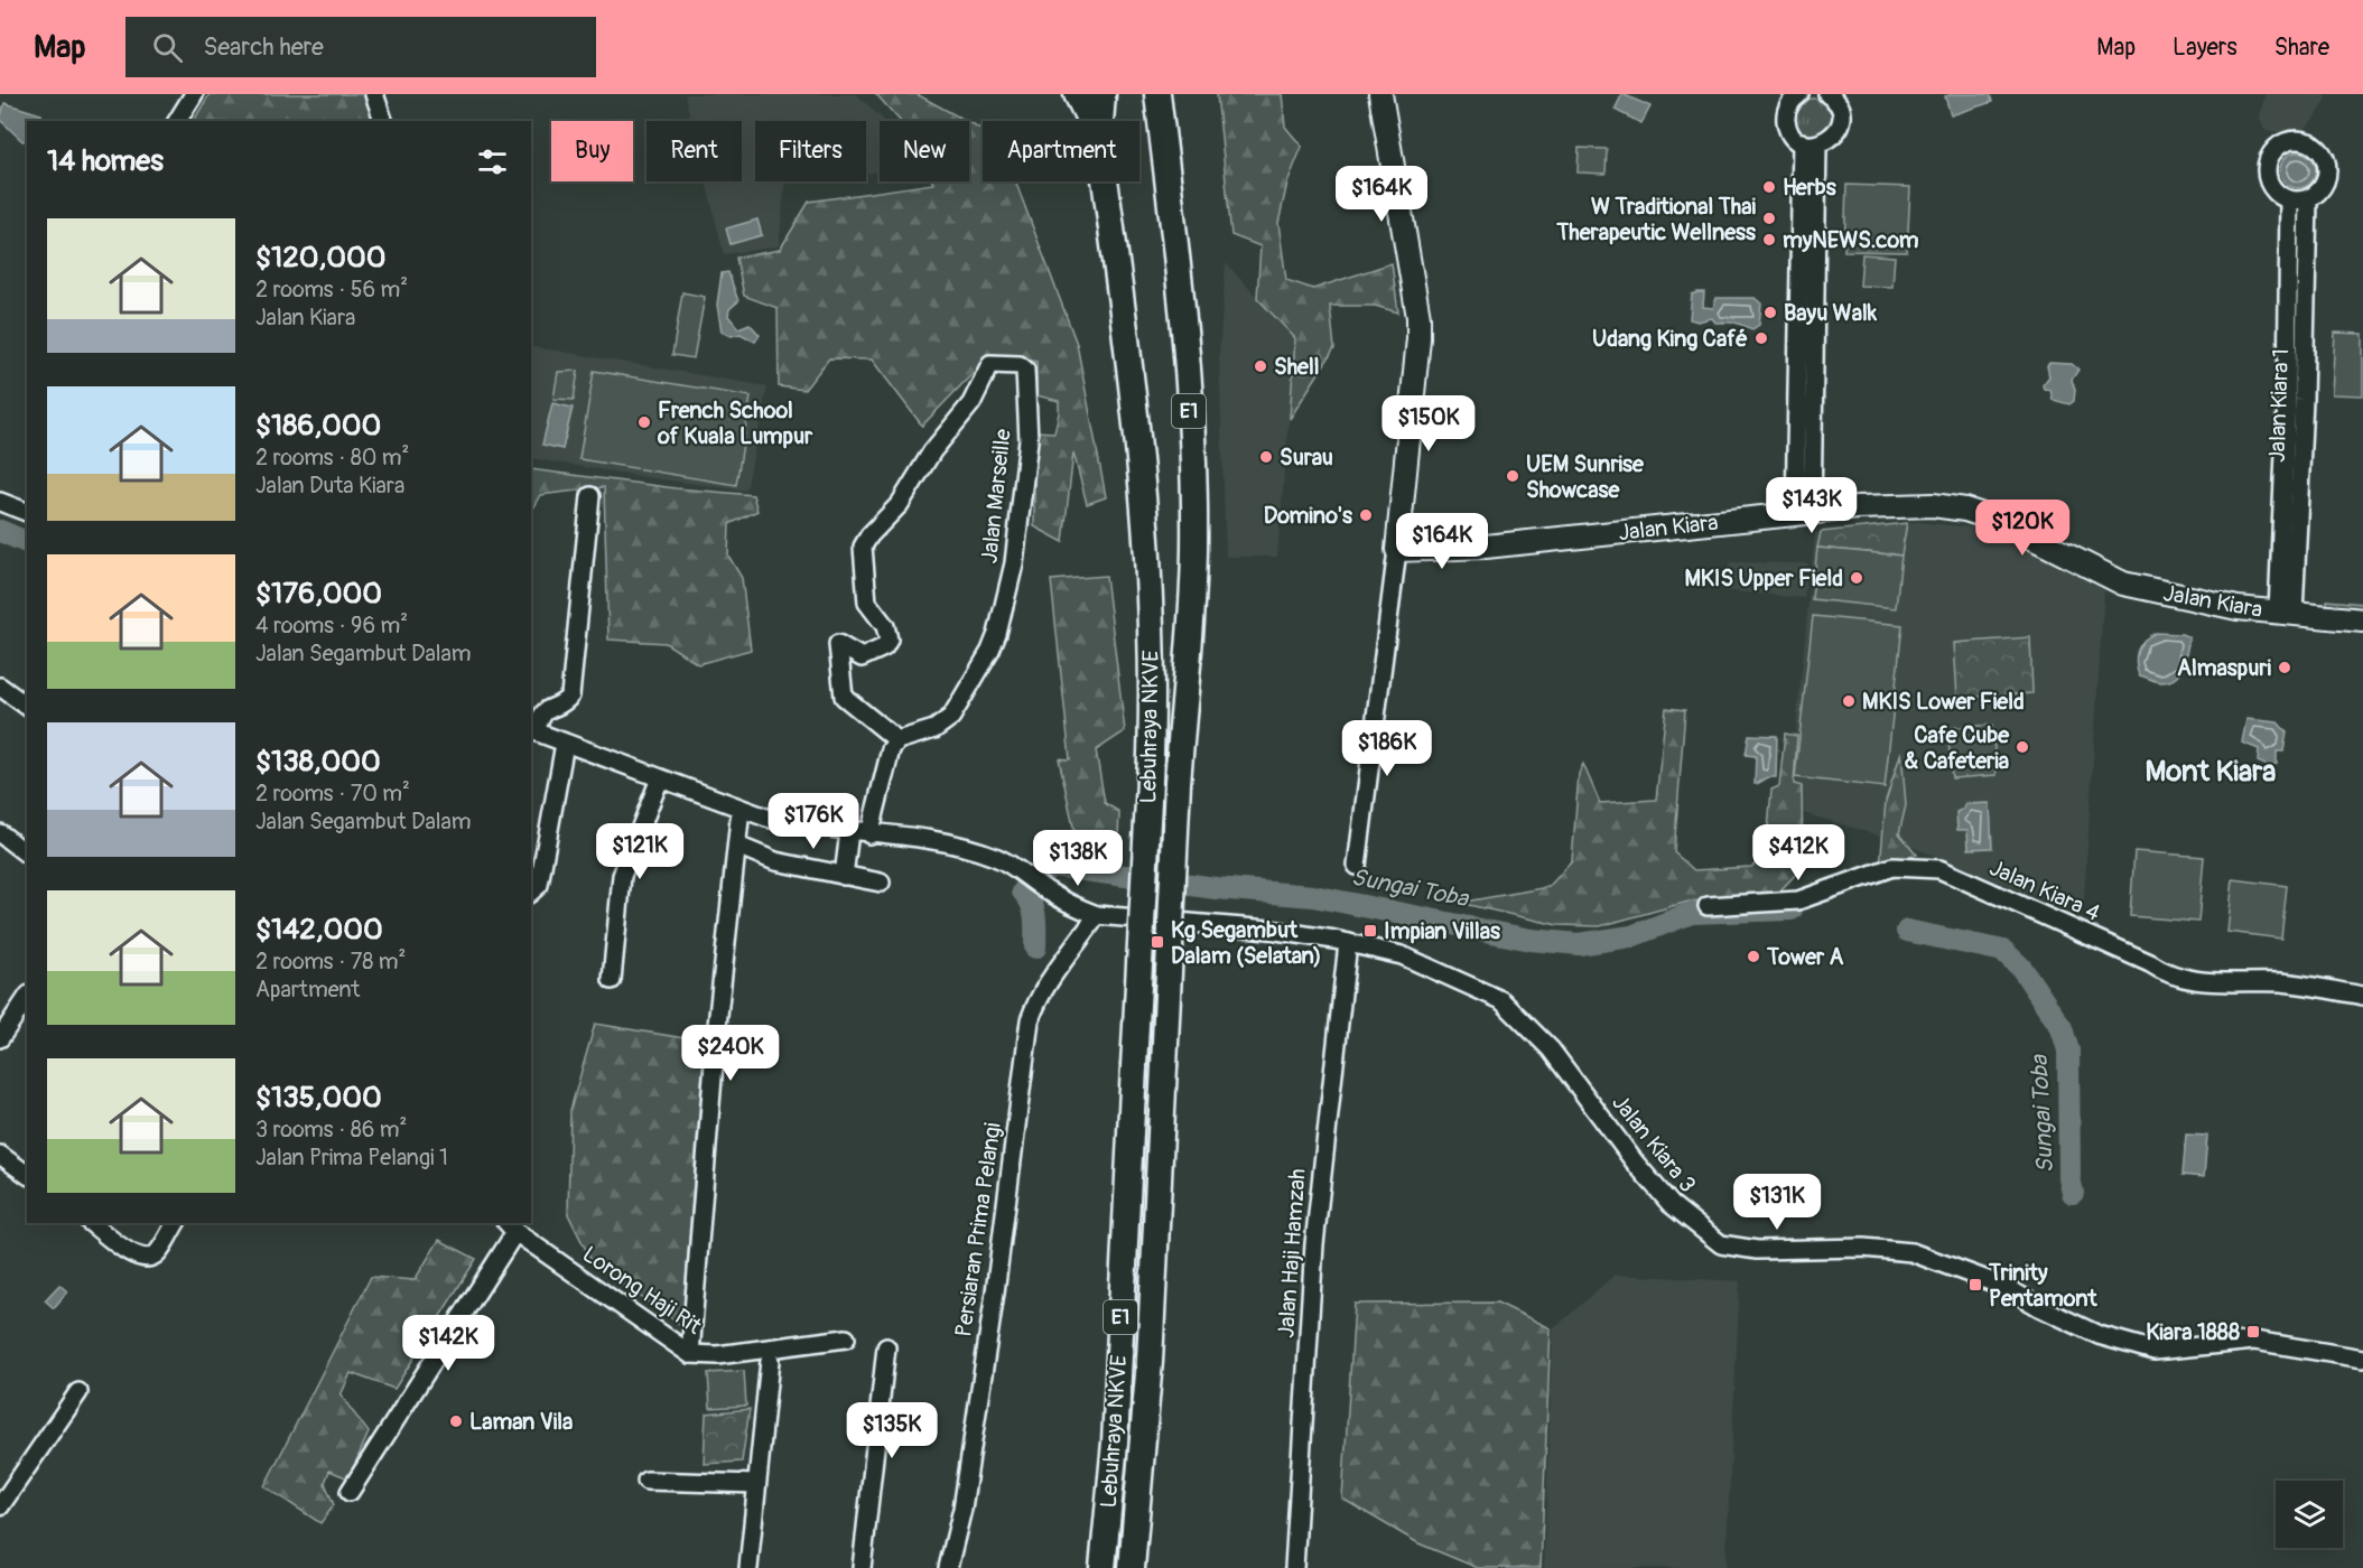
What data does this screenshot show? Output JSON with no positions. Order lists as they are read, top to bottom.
{
  "streets": {
    "highway": ["E1", "Lebuhraya NKVE"],
    "main road": ["Jalan Kiara"],
    "street": [
      "Jalan Kiara 1",
      "Jalan Marseille",
      "Jalan Kiara 4",
      "Jalan Kiara 3",
      "Persiaran Prima Pelangi",
      "Jalan Haji Hamzah",
      "Lorong Haji Rit"
    ]
  },
  "crossings": [
    ["Jalan Kiara 1", "Jalan Kiara"],
    ["Jalan Kiara 3", "Persiaran Prima Pelangi"],
    ["Jalan Kiara 3", "Jalan Haji Hamzah"]
  ],
  "districts": ["Mont Kiara"],
  "water": ["Sungai Toba"],
  "places": {
    "other": [
      "Herbs",
      "W Traditional Thai Therapeutic Wellness",
      "myNEWS.com",
      "Bayu Walk",
      "Udang King Café",
      "Shell",
      "French School of Kuala Lumpur",
      "Surau",
      "UEM Sunrise Showcase",
      "Domino's",
      "MKIS Upper Field",
      "Almaspuri",
      "MKIS Lower Field",
      "Cafe Cube & Cafeteria",
      "Tower A",
      "Laman Vila"
    ],
    "transit": [
      "Impian Villas",
      "Kg Segambut Dalam (Selatan)",
      "Trinity Pentamont",
      "Kiara 1888"
    ]
  },
  "page": {
    "header": "Map",
    "search": "Search here",
    "nav": ["Map", "Layers", "Share"],
    "chip": [
      "Buy",
      "Rent",
      "Filters",
      "New",
      "Apartment"
    ],
    "heading": "14 homes",
    "price": [
      "$164K",
      "$150K",
      "$143K",
      "$120K",
      "$164K",
      "$186K",
      "$176K",
      "$121K",
      "$412K",
      "$138K",
      "$240K",
      "$131K",
      "$142K",
      "$135K"
    ],
    "list": [
      {
        "name": "$120,000",
        "note": "2 rooms · 56 m² · Jalan Kiara"
      },
      {
        "name": "$186,000",
        "note": "2 rooms · 80 m² · Jalan Duta Kiara"
      },
      {
        "name": "$176,000",
        "note": "4 rooms · 96 m² · Jalan Segambut Dalam"
      },
      {
        "name": "$138,000",
        "note": "2 rooms · 70 m² · Jalan Segambut Dalam"
      },
      {
        "name": "$142,000",
        "note": "2 rooms · 78 m² · Apartment"
      },
      {
        "name": "$135,000",
        "note": "3 rooms · 86 m² · Jalan Prima Pelangi 1"
      }
    ]
  }
}
